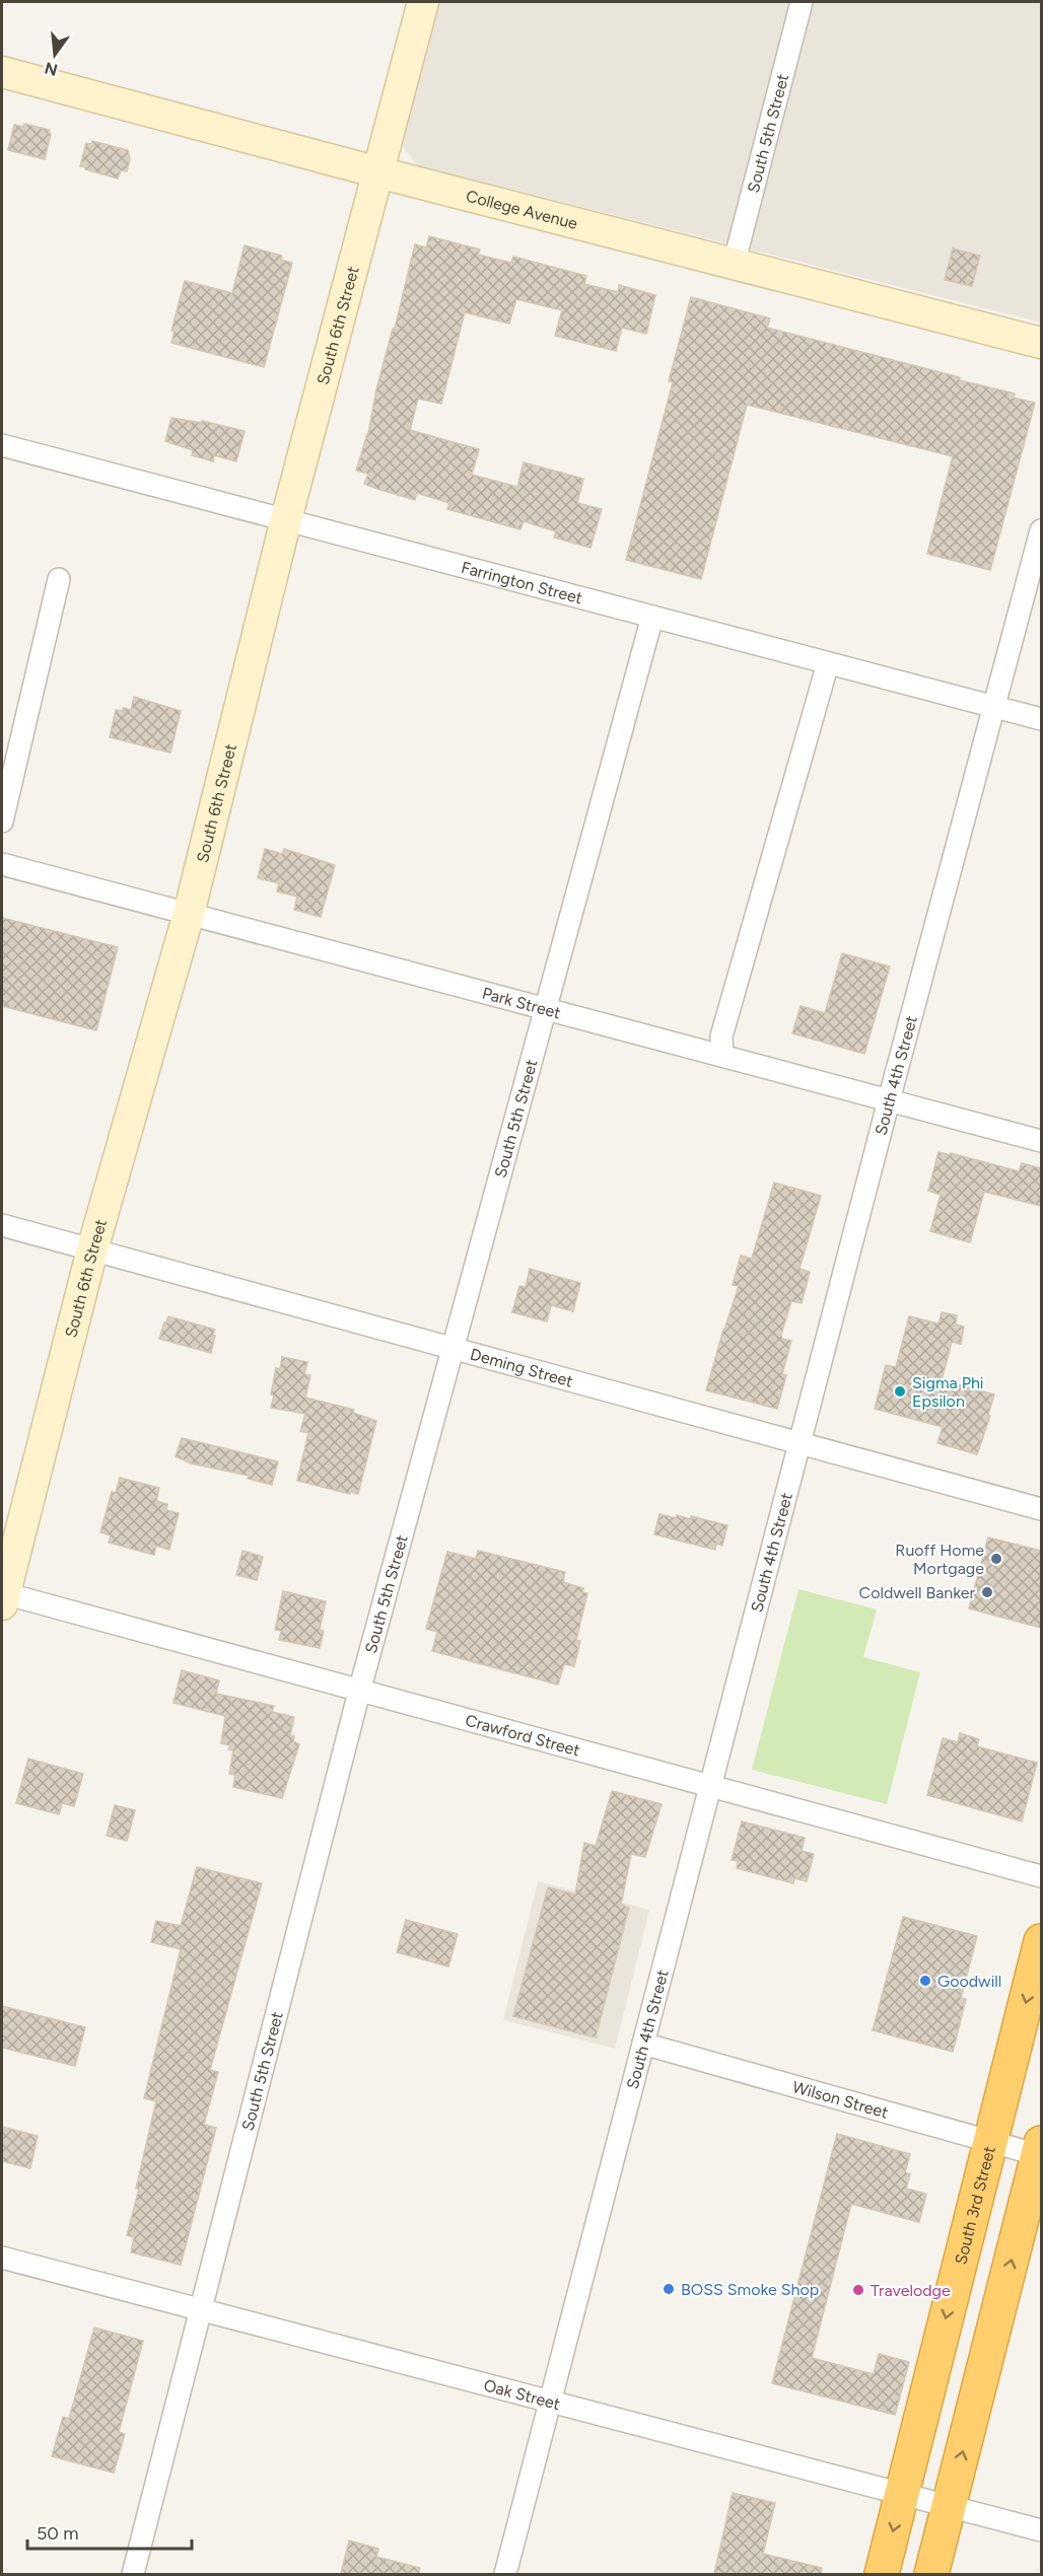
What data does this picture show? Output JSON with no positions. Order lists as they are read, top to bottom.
{
  "streets": {
    "highway": ["South 3rd Street"],
    "street": [
      "South 5th Street",
      "College Avenue",
      "South 6th Street",
      "Farrington Street",
      "Park Street",
      "South 4th Street",
      "Deming Street",
      "Crawford Street",
      "Wilson Street",
      "Oak Street"
    ]
  },
  "crossings": [
    ["South 5th Street", "College Avenue"],
    ["South 5th Street", "Farrington Street"],
    ["South 5th Street", "Park Street"],
    ["South 5th Street", "Deming Street"],
    ["South 5th Street", "Crawford Street"],
    ["South 5th Street", "Oak Street"],
    ["College Avenue", "South 6th Street"],
    ["South 6th Street", "Farrington Street"],
    ["South 6th Street", "Park Street"],
    ["South 6th Street", "Deming Street"],
    ["South 6th Street", "Crawford Street"],
    ["Farrington Street", "South 4th Street"],
    ["Park Street", "South 4th Street"],
    ["South 4th Street", "Deming Street"],
    ["South 4th Street", "Crawford Street"],
    ["South 4th Street", "Wilson Street"],
    ["South 4th Street", "Oak Street"],
    ["Wilson Street", "South 3rd Street"],
    ["South 3rd Street", "Oak Street"]
  ],
  "places": [
    "Sigma Phi Epsilon",
    "Ruoff Home Mortgage",
    "Coldwell Banker",
    "Goodwill",
    "BOSS Smoke Shop",
    "Travelodge"
  ],
  "scale_bar": "50 m",
  "north": "bottom"
}
